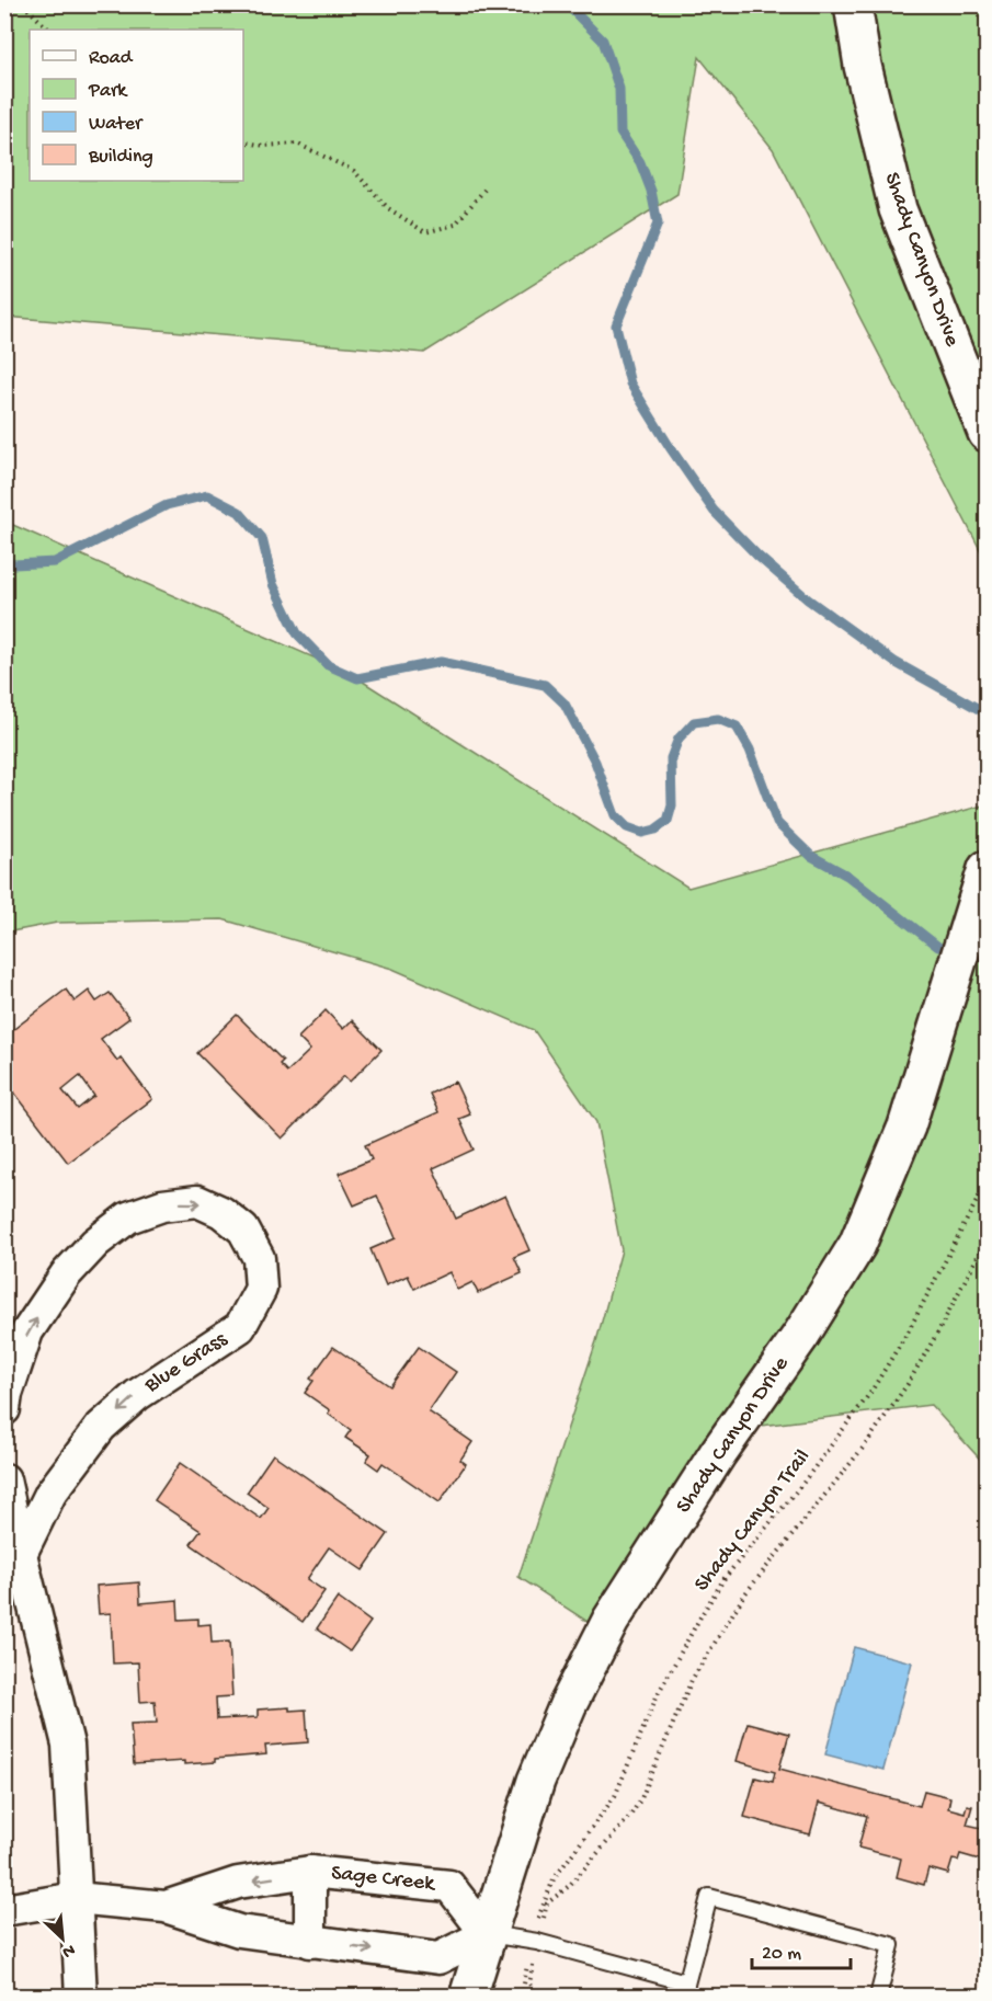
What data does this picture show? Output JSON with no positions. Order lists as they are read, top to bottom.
{
  "streets": {
    "street": ["Shady Canyon Drive", "Blue Grass", "Sage Creek"],
    "path": ["Shady Canyon Trail"]
  },
  "crossings": [
    ["Shady Canyon Drive", "Sage Creek"]
  ],
  "legend": [
    "Road",
    "Park",
    "Water",
    "Building"
  ],
  "scale_bar": "20 m",
  "north": "bottom right"
}
